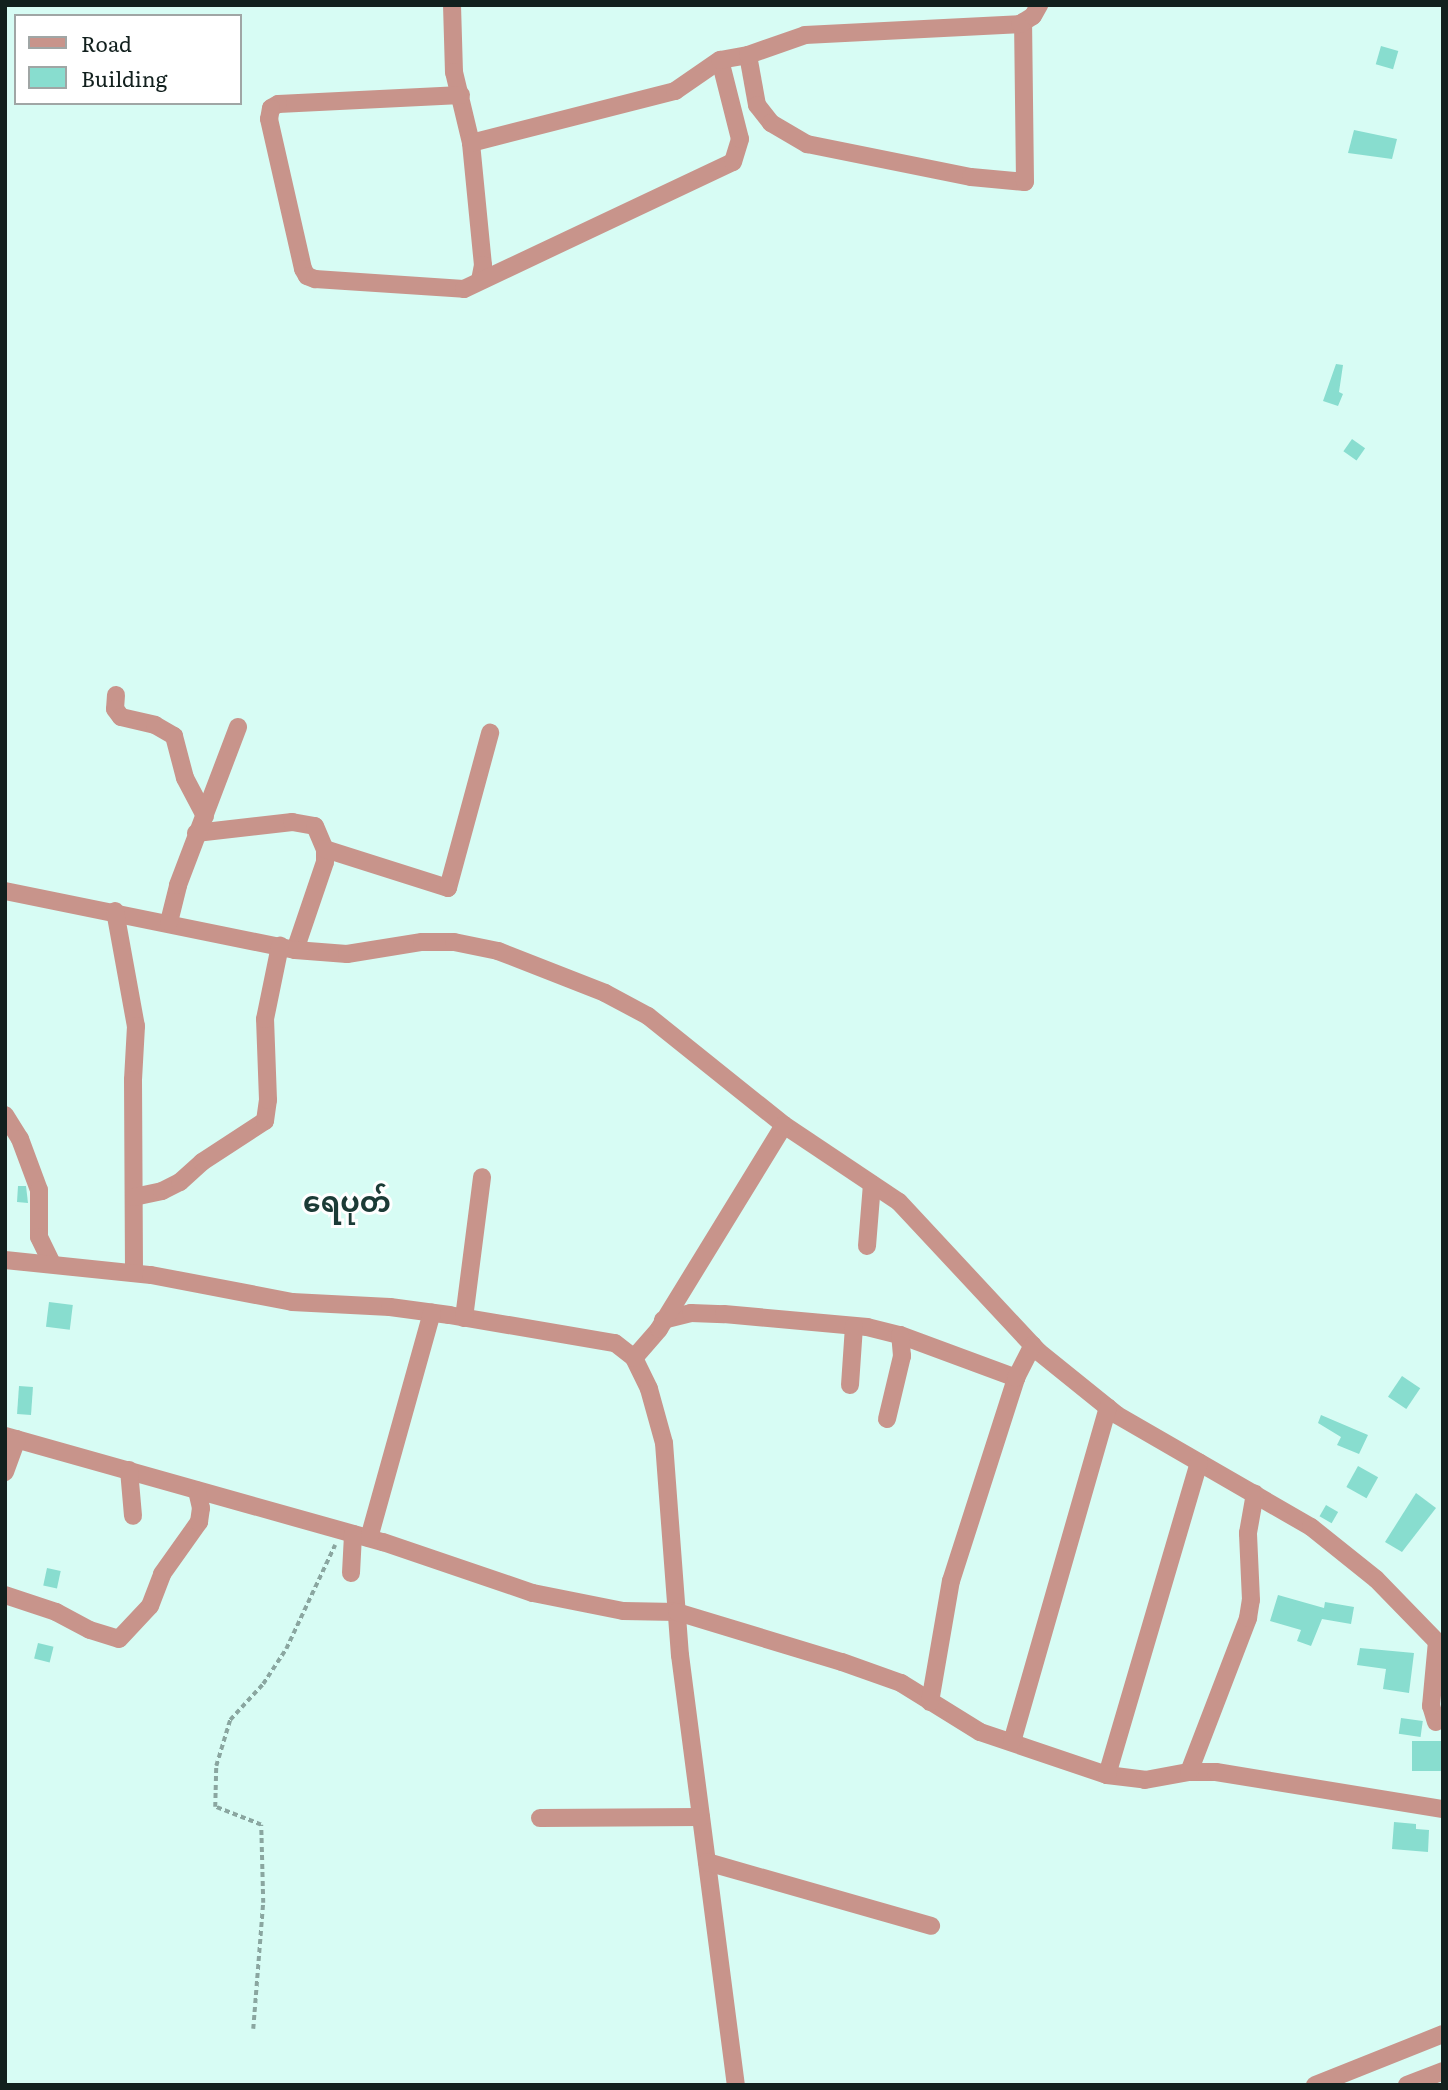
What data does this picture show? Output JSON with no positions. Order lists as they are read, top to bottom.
{
  "districts": ["ရေပုတ်"],
  "legend": ["Road", "Building"]
}
